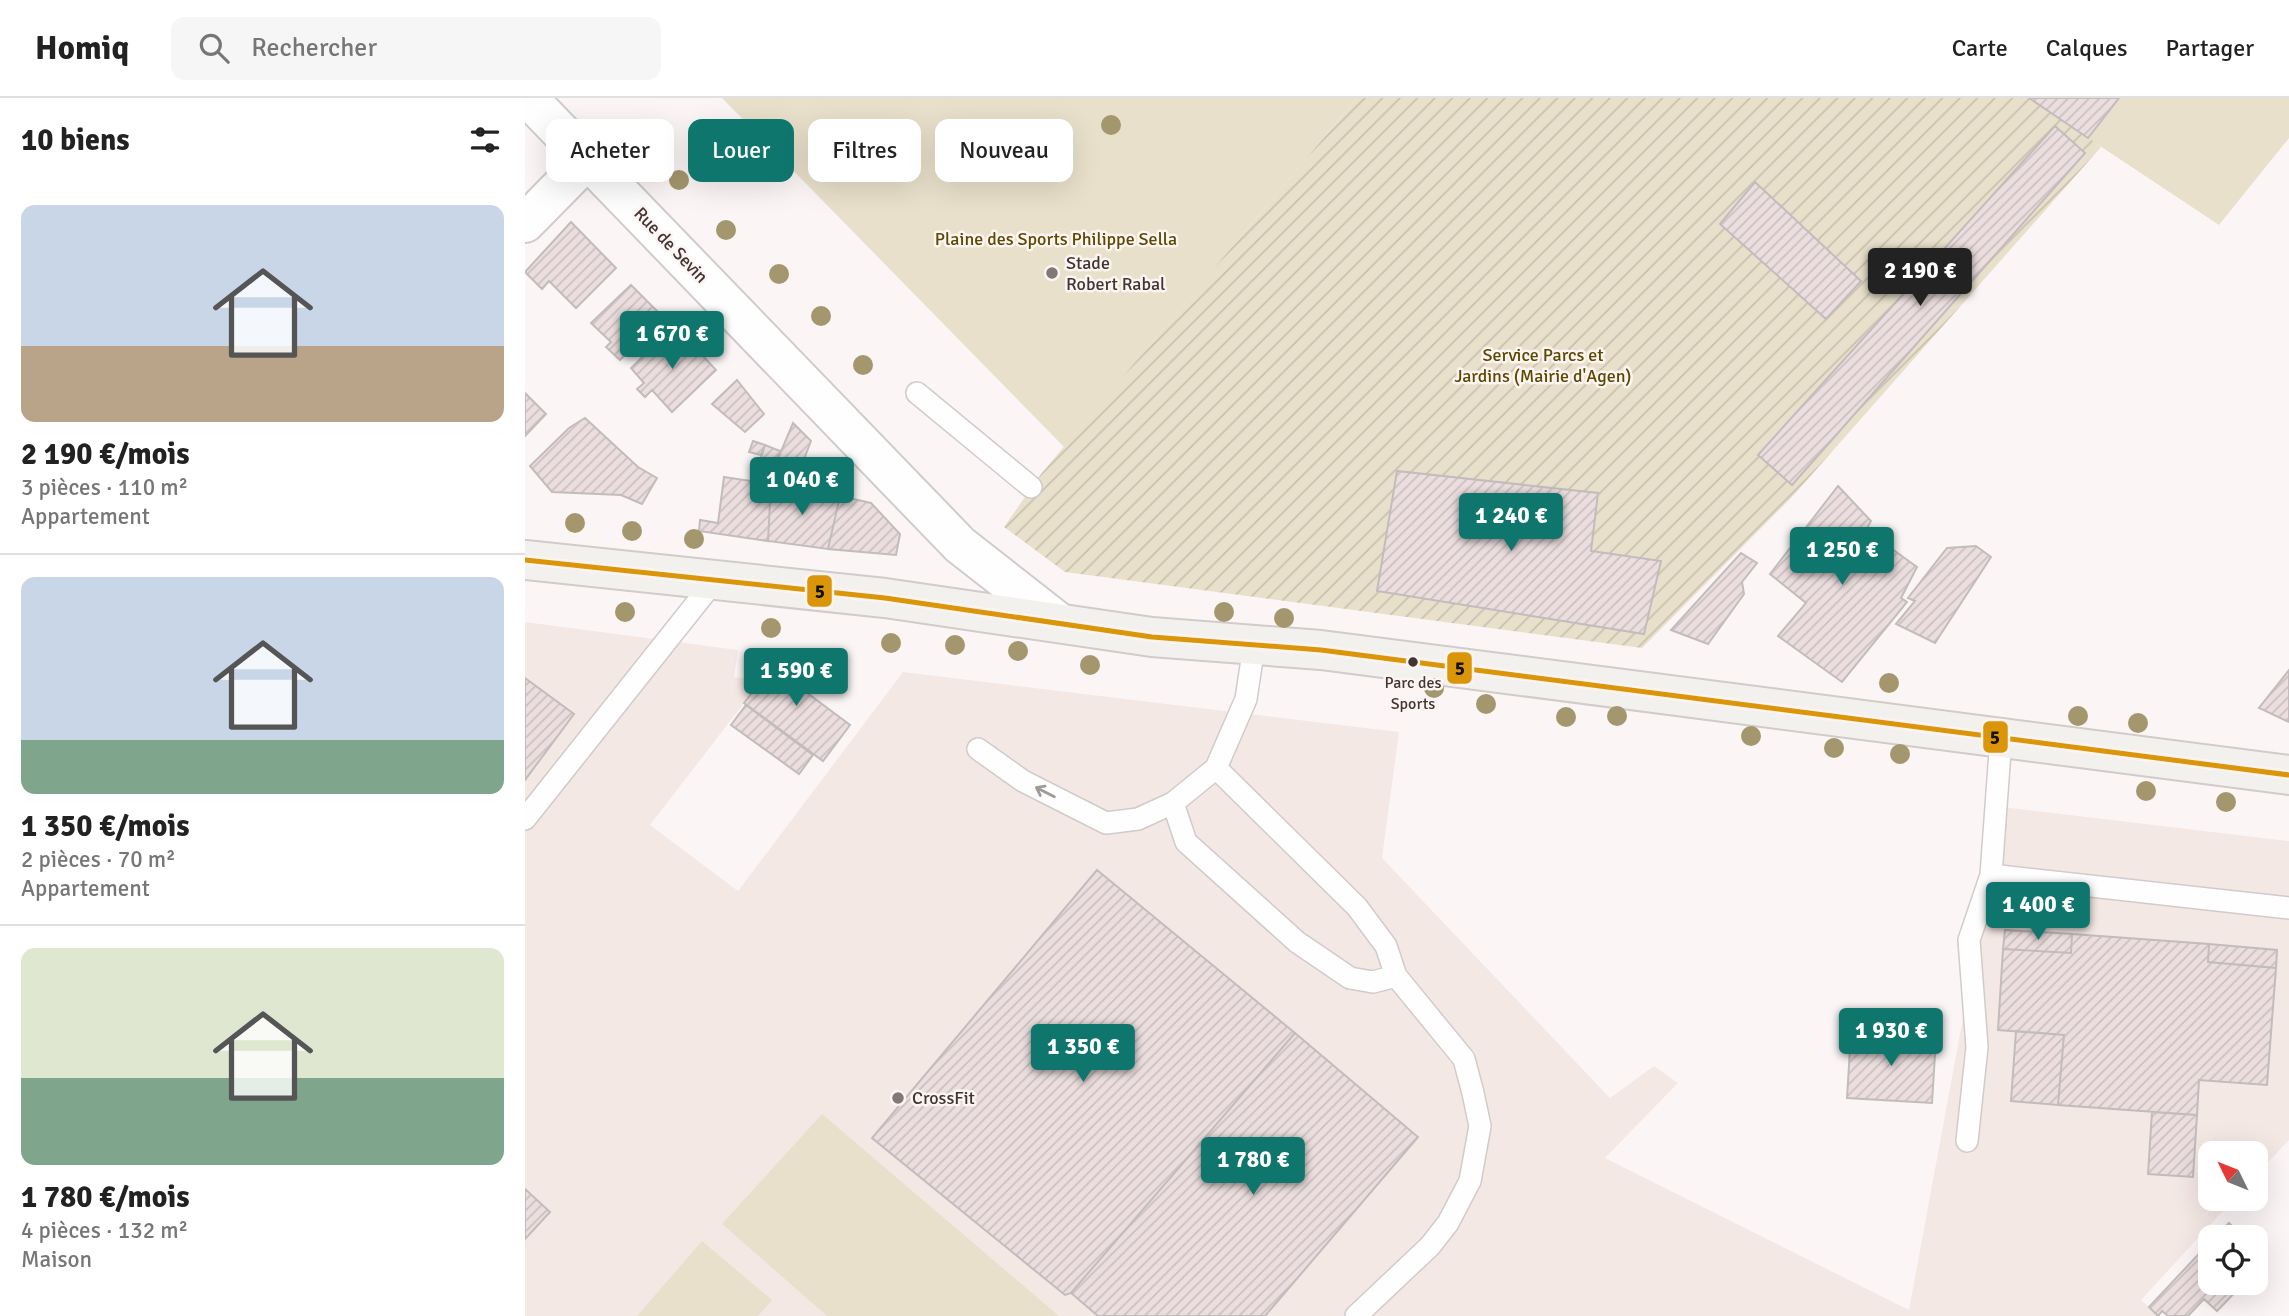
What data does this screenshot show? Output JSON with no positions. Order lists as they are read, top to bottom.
{
  "streets": {
    "street": ["Rue de Sevin"]
  },
  "parks": ["Plaine des Sports Philippe Sella", "Service Parcs et Jardins (Mairie d'Agen)"],
  "places": ["Stade Robert Rabal", "Parc des Sports", "CrossFit"],
  "lines": ["transit line 5"],
  "north": "top left",
  "page": {
    "header": "Homiq",
    "search": "Rechercher",
    "nav": ["Carte", "Calques", "Partager"],
    "heading": "10 biens",
    "chip": [
      "Acheter",
      "Louer",
      "Filtres",
      "Nouveau"
    ],
    "list": [
      {
        "name": "2 190 €/mois",
        "note": "3 pièces · 110 m² · Appartement"
      },
      {
        "name": "1 350 €/mois",
        "note": "2 pièces · 70 m² · Appartement"
      },
      {
        "name": "1 780 €/mois",
        "note": "4 pièces · 132 m² · Maison"
      }
    ],
    "price": [
      "2 190 €",
      "1 670 €",
      "1 040 €",
      "1 240 €",
      "1 250 €",
      "1 590 €",
      "1 400 €",
      "1 930 €",
      "1 350 €",
      "1 780 €"
    ]
  }
}
